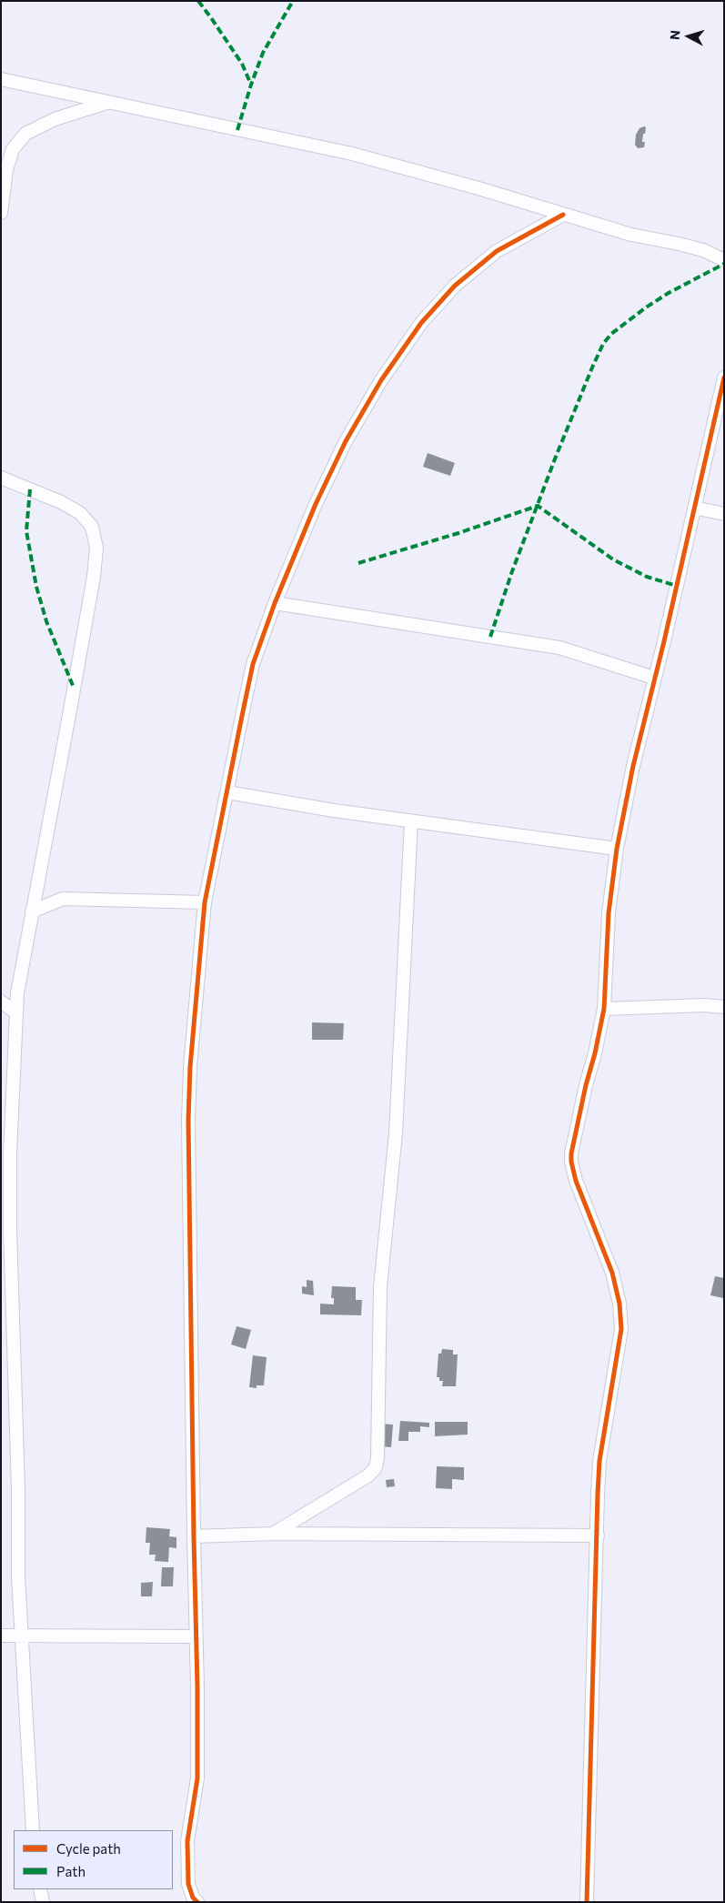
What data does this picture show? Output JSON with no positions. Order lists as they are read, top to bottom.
{
  "legend": ["Cycle path", "Path"],
  "north": "left"
}
